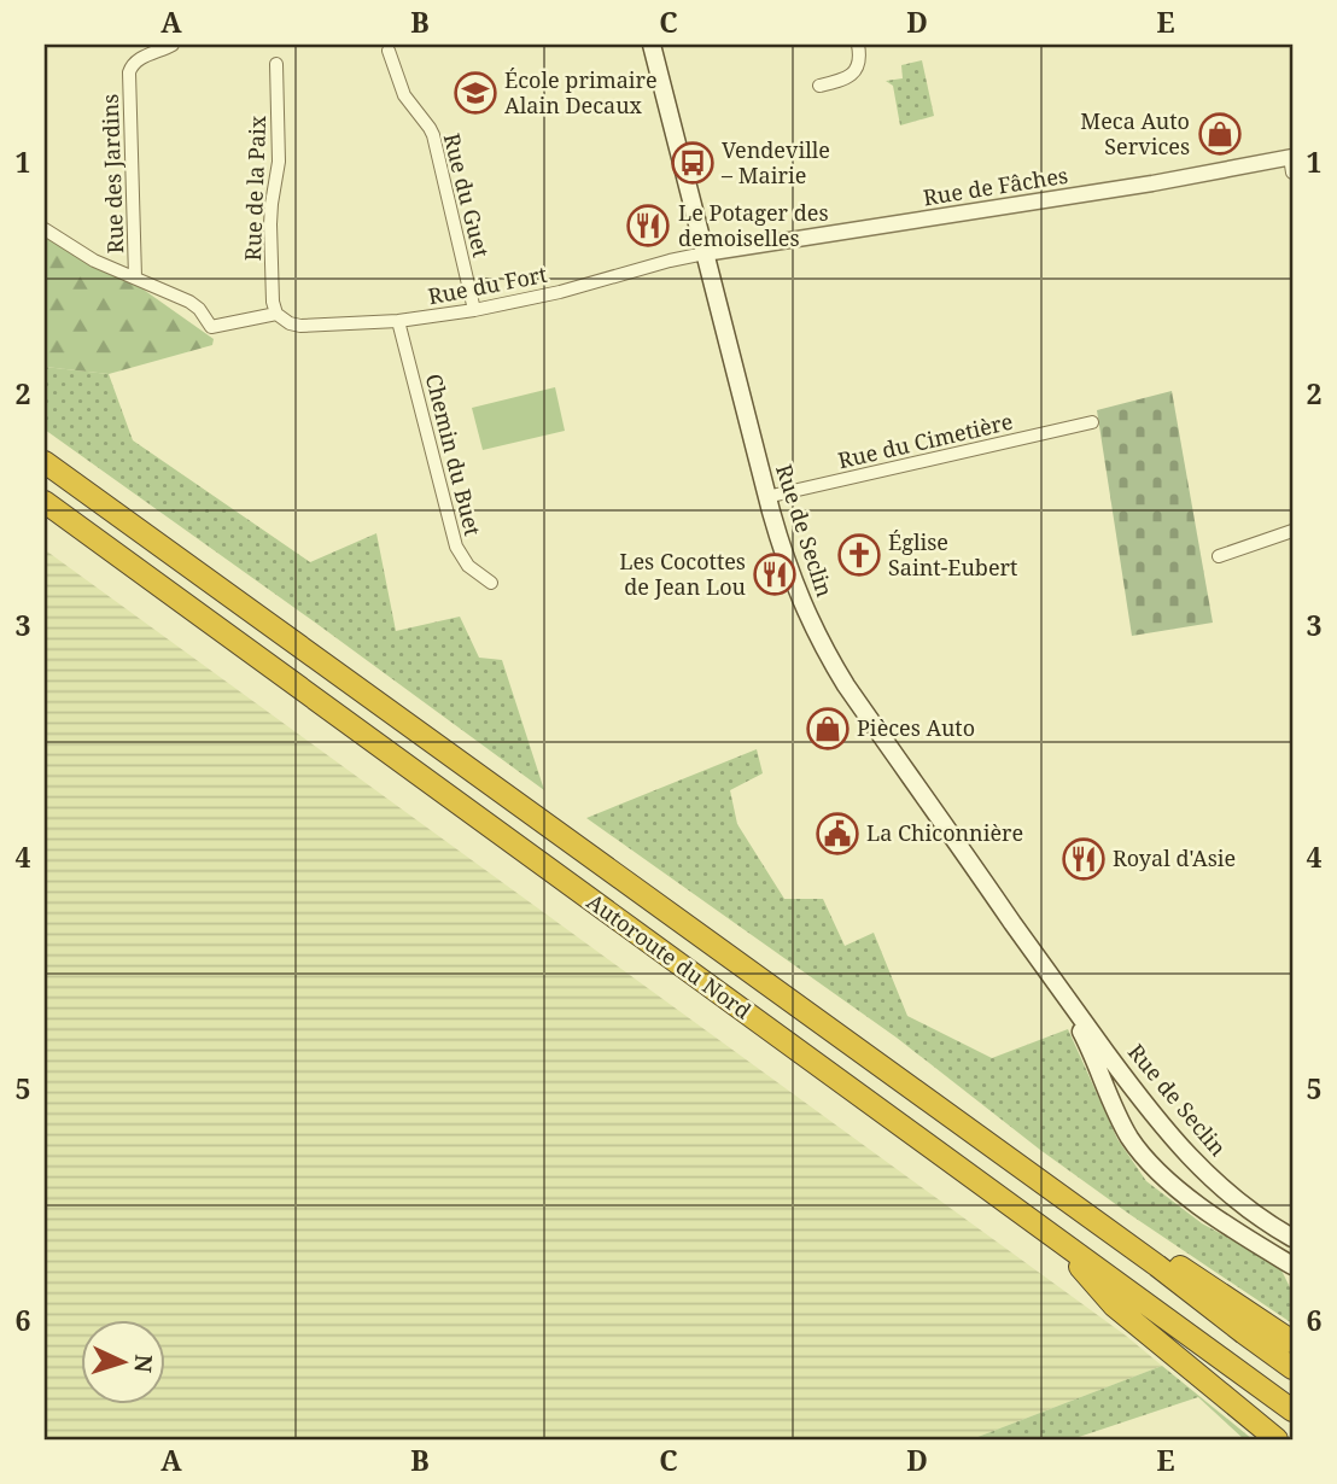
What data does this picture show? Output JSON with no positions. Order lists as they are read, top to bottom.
{
  "streets": {
    "highway": ["Autoroute du Nord"],
    "main road": ["Rue de Seclin"],
    "street": [
      "Rue des Jardins",
      "Rue de Fâches",
      "Rue de la Paix",
      "Rue du Guet",
      "Rue du Fort",
      "Rue du Cimetière",
      "Chemin du Buet"
    ]
  },
  "crossings": [
    ["Rue de Fâches", "Rue du Fort"],
    ["Rue de Fâches", "Rue de Seclin"],
    ["Rue de la Paix", "Rue du Fort"],
    ["Rue du Guet", "Rue du Fort"],
    ["Rue du Fort", "Chemin du Buet"],
    ["Rue du Fort", "Rue de Seclin"],
    ["Rue du Cimetière", "Rue de Seclin"]
  ],
  "places": {
    "school or university": ["École primaire Alain Decaux"],
    "shop": ["Meca Auto Services", "Pièces Auto"],
    "bus stop": ["Vendeville – Mairie"],
    "restaurant": ["Le Potager des demoiselles", "Les Cocottes de Jean Lou", "Royal d'Asie"],
    "church": ["Église Saint-Eubert"],
    "public building": ["La Chiconnière"]
  },
  "north": "right",
  "grid": {
    "columns": [
      "A",
      "B",
      "C",
      "D",
      "E"
    ],
    "rows": [
      "1",
      "2",
      "3",
      "4",
      "5",
      "6"
    ]
  }
}
